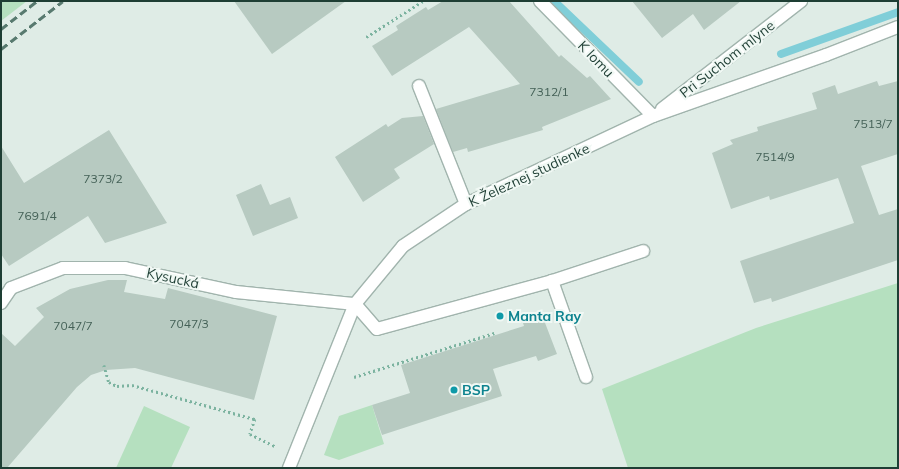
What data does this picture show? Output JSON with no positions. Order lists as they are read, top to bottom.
{
  "streets": {
    "street": [
      "K lomu",
      "Pri Suchom mlyne",
      "K Železnej studienke",
      "Kysucká"
    ]
  },
  "crossings": [
    ["K lomu", "Pri Suchom mlyne"],
    ["K lomu", "K Železnej studienke"],
    ["Pri Suchom mlyne", "K Železnej studienke"],
    ["K Železnej studienke", "Kysucká"]
  ],
  "places": ["Manta Ray", "BSP"],
  "house_numbers": [
    "7312/1",
    "7513/7",
    "7514/9",
    "7373/2",
    "7691/4",
    "7047/3",
    "7047/7"
  ]
}
